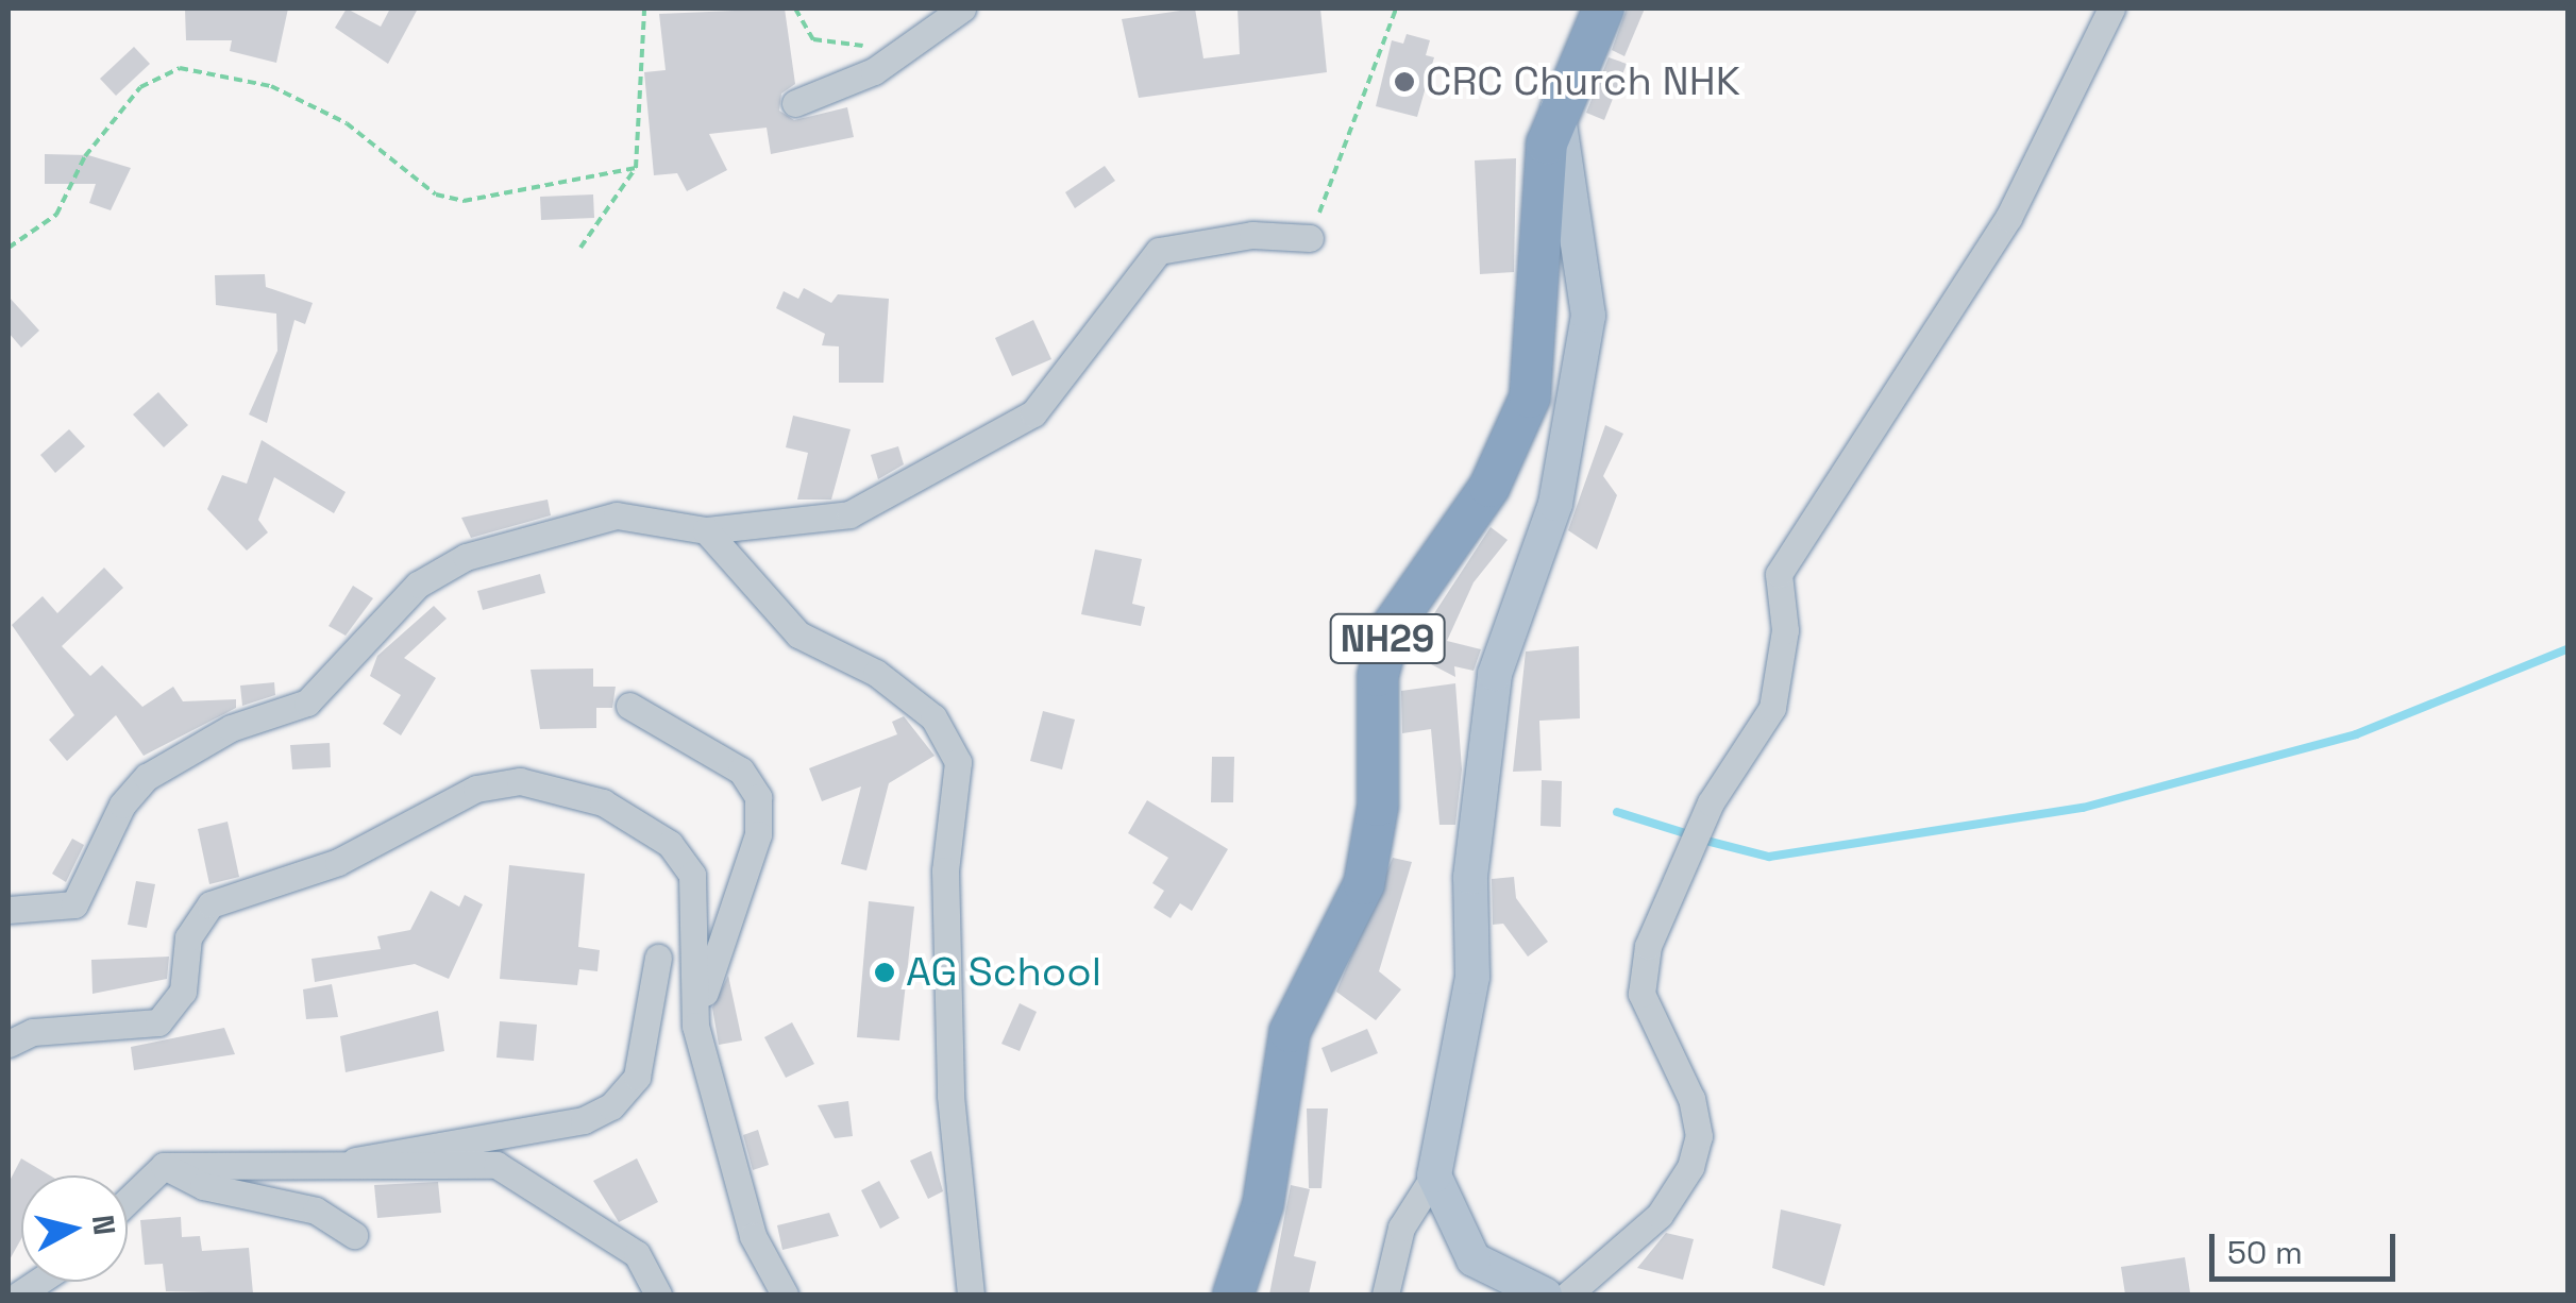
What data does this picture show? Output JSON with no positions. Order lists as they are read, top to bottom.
{
  "streets": {
    "highway": ["NH29"]
  },
  "places": ["CRC Church NHK", "AG School"],
  "scale_bar": "50 m",
  "north": "right"
}
